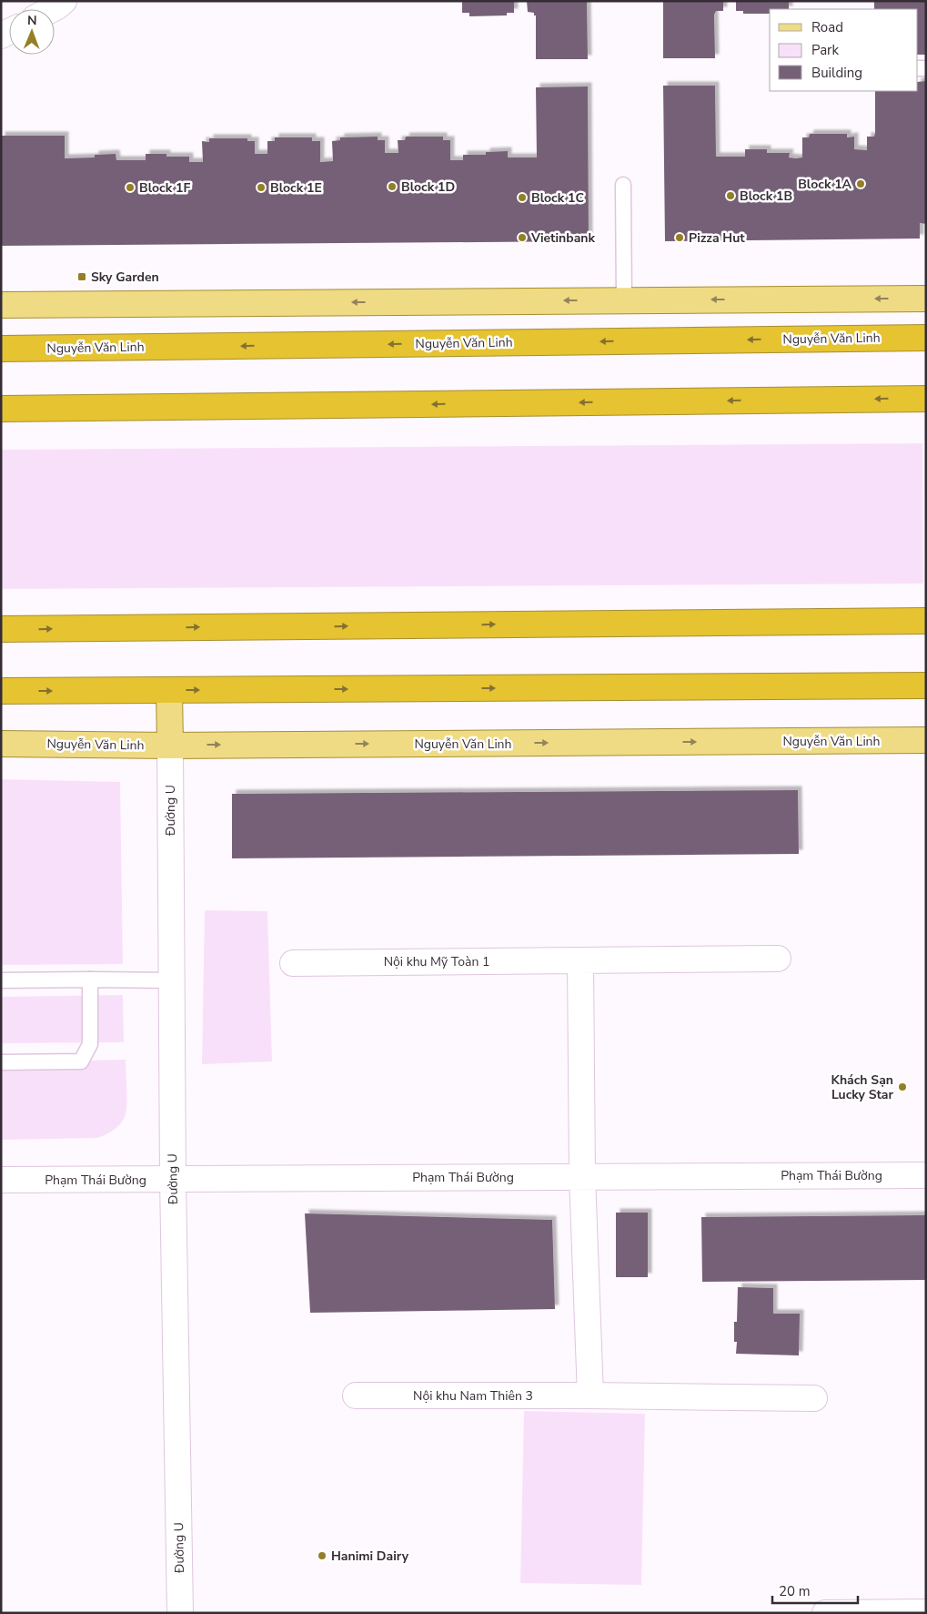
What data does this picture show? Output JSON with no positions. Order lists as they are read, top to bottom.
{
  "streets": {
    "highway": ["Nguyễn Văn Linh"],
    "street": [
      "Đường U",
      "Nội khu Mỹ Toàn 1",
      "Phạm Thái Bường",
      "Nội khu Nam Thiên 3"
    ]
  },
  "crossings": [
    ["Nguyễn Văn Linh", "Đường U"],
    ["Đường U", "Phạm Thái Bường"]
  ],
  "places": {
    "other": [
      "Block 1A",
      "Block 1D",
      "Block 1F",
      "Block 1E",
      "Block 1B",
      "Block 1C",
      "Vietinbank",
      "Pizza Hut",
      "Khách Sạn Lucky Star",
      "Hanimi Dairy"
    ],
    "transit": ["Sky Garden"]
  },
  "legend": ["Road", "Park", "Building"],
  "scale_bar": "20 m",
  "north": "top"
}
